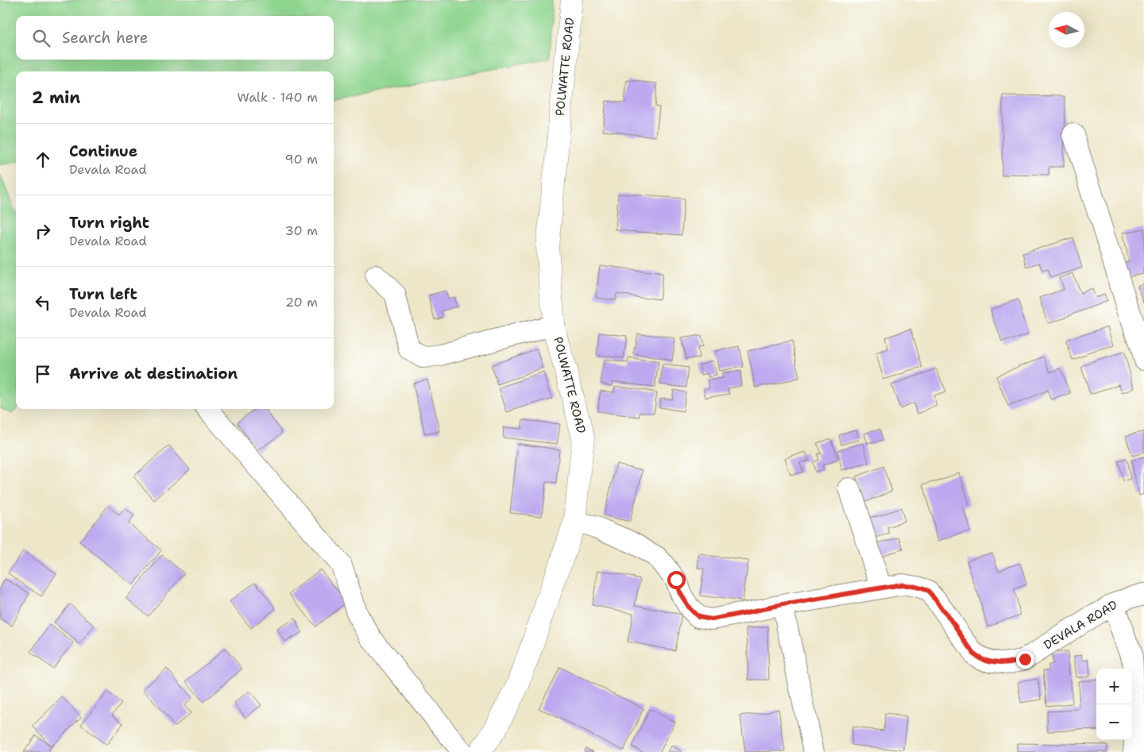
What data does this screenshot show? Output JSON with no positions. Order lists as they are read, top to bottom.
{
  "streets": {
    "street": ["POLWATTE ROAD", "DEVALA ROAD"]
  },
  "crossings": [
    ["POLWATTE ROAD", "DEVALA ROAD"]
  ],
  "north": "left",
  "page": {
    "search": "Search here",
    "heading": ["2 min", "Walk · 140 m"],
    "list": [
      ["Continue", "Devala Road", "90 m"],
      ["Turn right", "Devala Road", "30 m"],
      ["Turn left", "Devala Road", "20 m"],
      "Arrive at destination"
    ],
    "map_buttons": ["+", "−"]
  }
}
